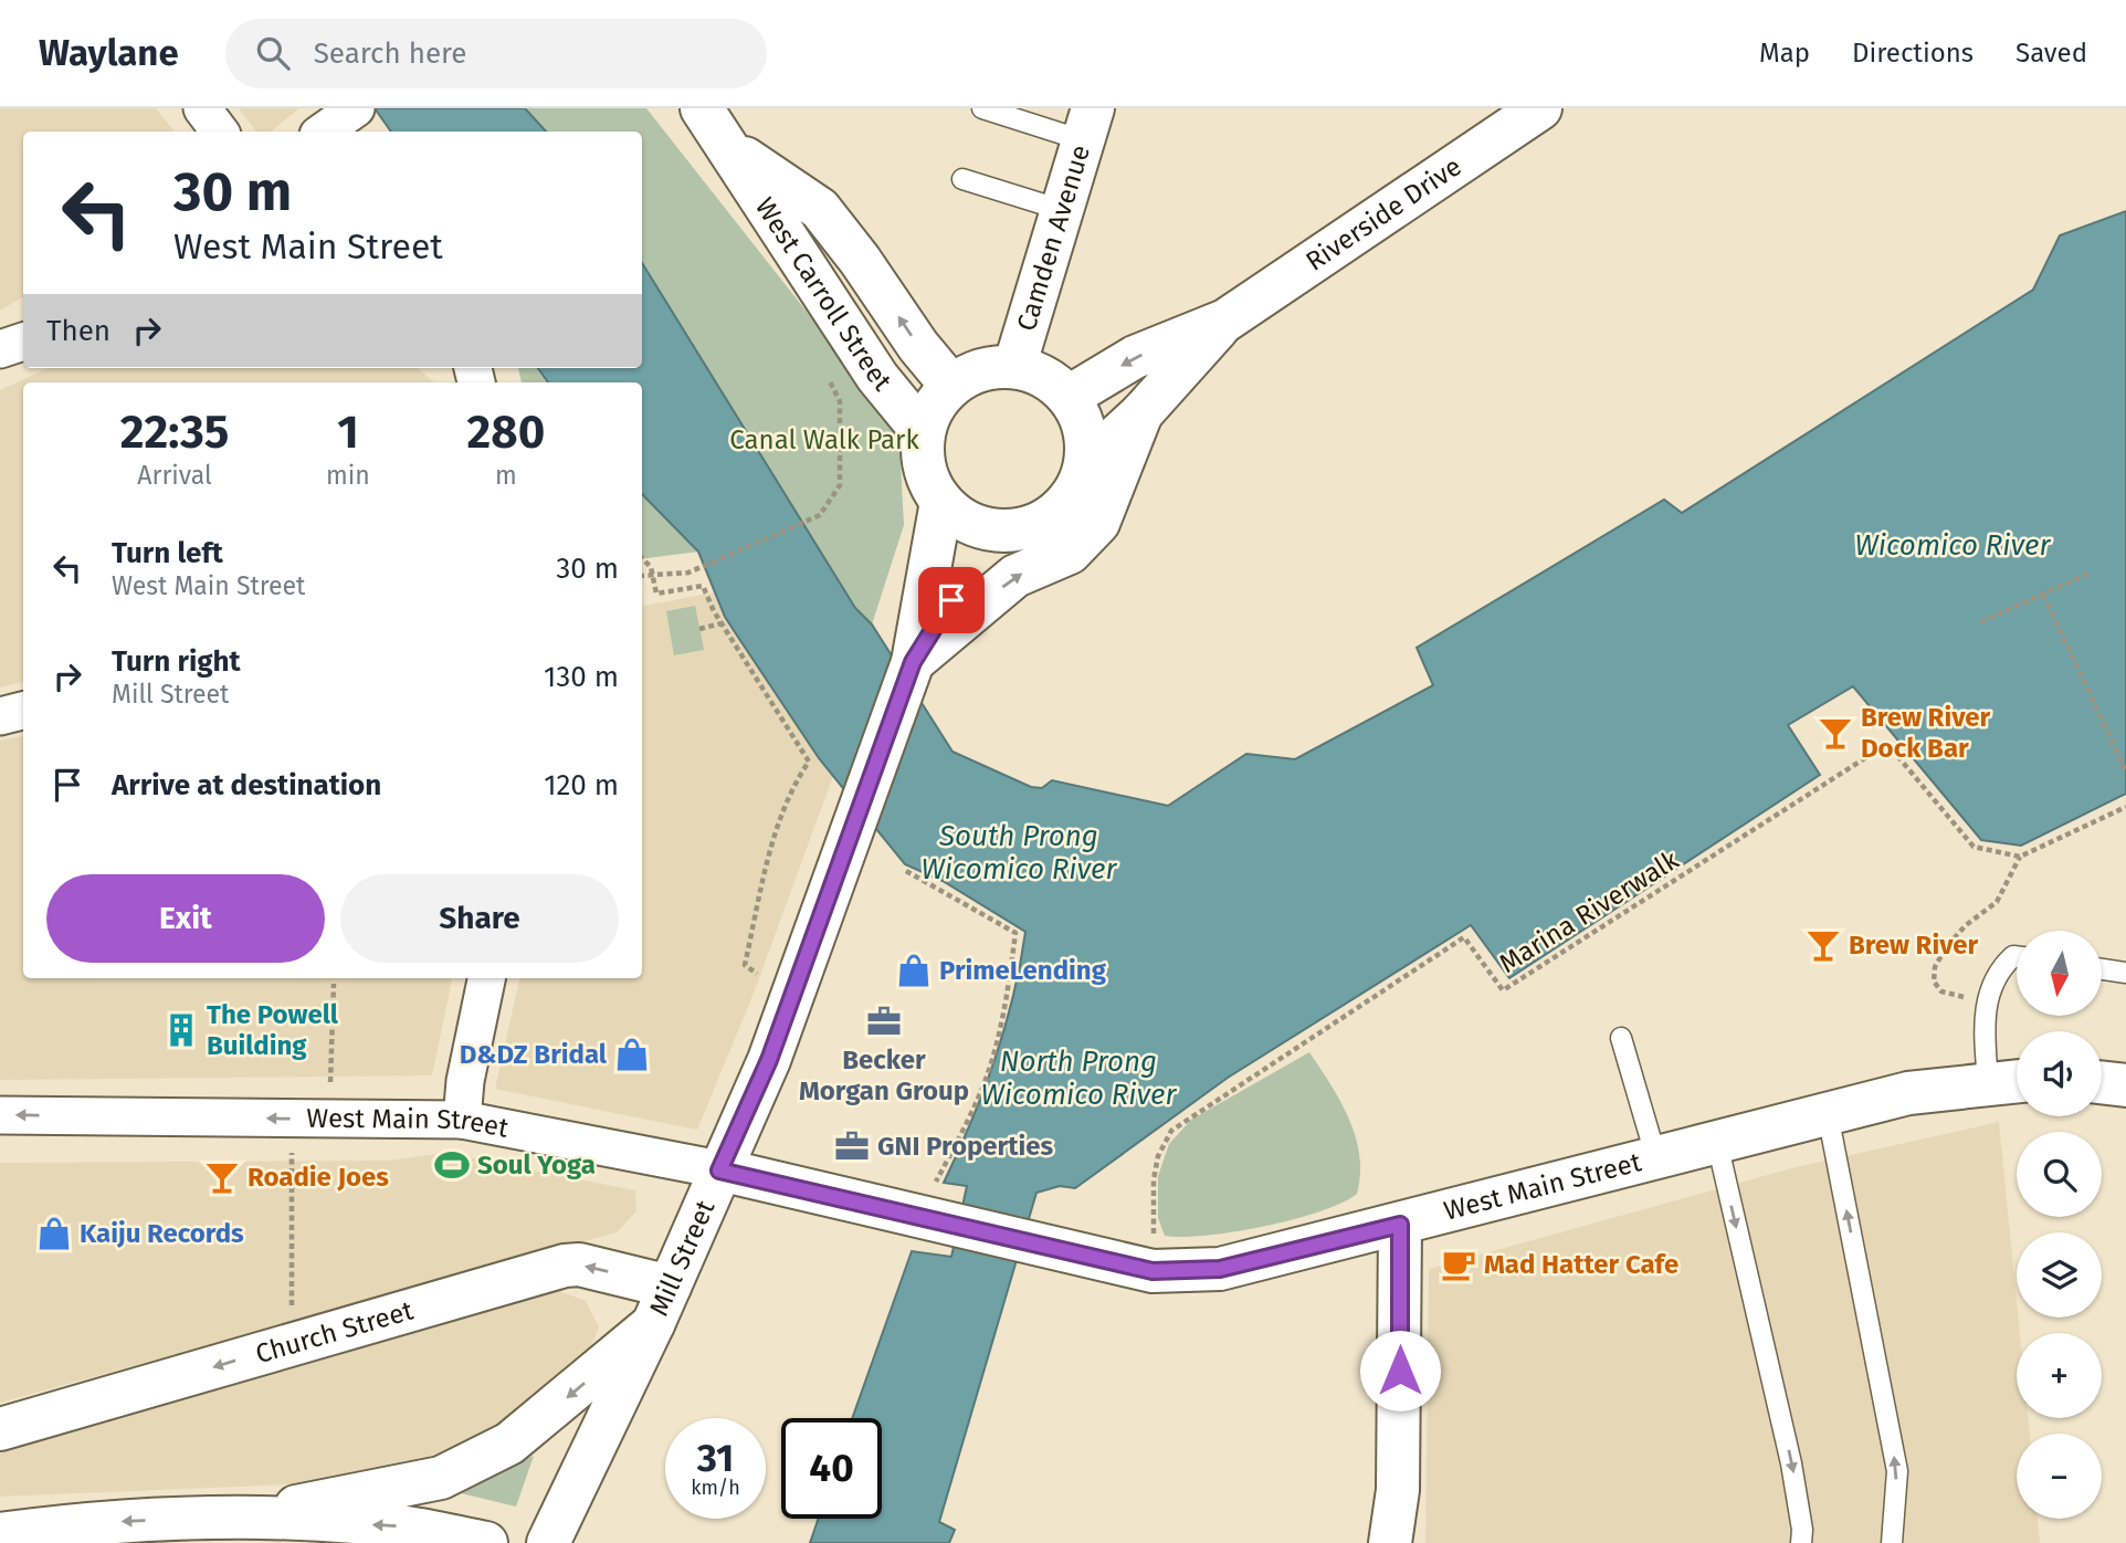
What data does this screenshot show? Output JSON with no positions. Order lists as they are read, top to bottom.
{
  "streets": {
    "main road": [
      "Riverside Drive",
      "Camden Avenue",
      "West Carroll Street",
      "West Main Street",
      "Mill Street",
      "Church Street"
    ],
    "path": ["Marina Riverwalk"]
  },
  "crossings": [
    ["Riverside Drive", "Camden Avenue"],
    ["Riverside Drive", "West Carroll Street"],
    ["Riverside Drive", "Mill Street"],
    ["Camden Avenue", "West Carroll Street"],
    ["Camden Avenue", "Mill Street"],
    ["West Carroll Street", "Mill Street"],
    ["West Main Street", "Mill Street"],
    ["Mill Street", "Church Street"]
  ],
  "water": ["Wicomico River", "South Prong Wicomico River", "North Prong Wicomico River"],
  "parks": ["Canal Walk Park"],
  "places": {
    "bar": ["Brew River Dock Bar", "Brew River", "Roadie Joes"],
    "shop": ["PrimeLending", "D&DZ Bridal", "Kaiju Records"],
    "office": ["Becker Morgan Group", "GNI Properties"],
    "building": ["The Powell Building"],
    "sports": ["Soul Yoga"],
    "cafe": ["Mad Hatter Cafe"]
  },
  "north": "bottom",
  "page": {
    "header": "Waylane",
    "search": "Search here",
    "nav": ["Map", "Directions", "Saved"],
    "turn": ["30 m", "West Main Street"],
    "then": "Then",
    "eta": [
      "22:35",
      "Arrival",
      "1",
      "min",
      "280",
      "m"
    ],
    "list": [
      {
        "name": "Turn left",
        "note": "West Main Street",
        "value": "30 m"
      },
      {
        "name": "Turn right",
        "note": "Mill Street",
        "value": "130 m"
      },
      {
        "name": "Arrive at destination",
        "value": "120 m"
      }
    ],
    "buttons": ["Exit", "Share"],
    "map_buttons": ["+", "−"],
    "speed": "31 km/h",
    "limit": "40"
  }
}
